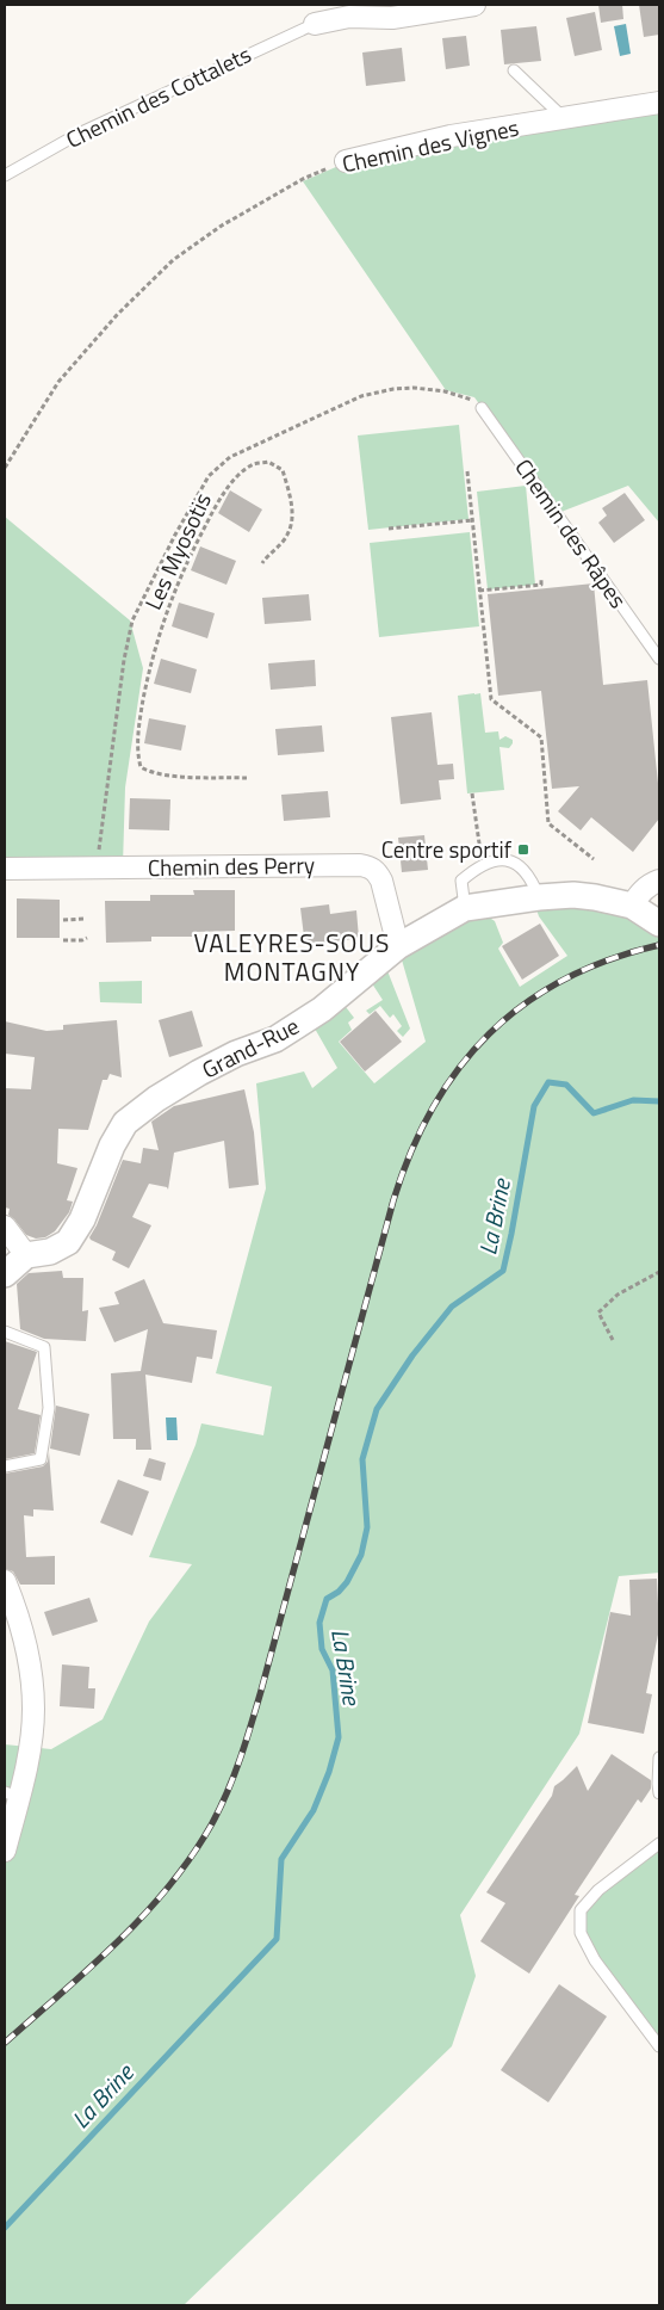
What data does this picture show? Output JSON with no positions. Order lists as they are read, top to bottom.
{
  "streets": {
    "street": ["Chemin des Vignes", "Chemin des Perry", "Grand-Rue"],
    "lane": ["Chemin des Cottalets", "Chemin des Râpes"],
    "path": ["Les Myosotis"]
  },
  "crossings": [
    ["Chemin des Perry", "Grand-Rue"]
  ],
  "districts": ["VALEYRES-SOUS MONTAGNY"],
  "water": ["La Brine"],
  "places": {
    "transit": ["Centre sportif"]
  }
}
